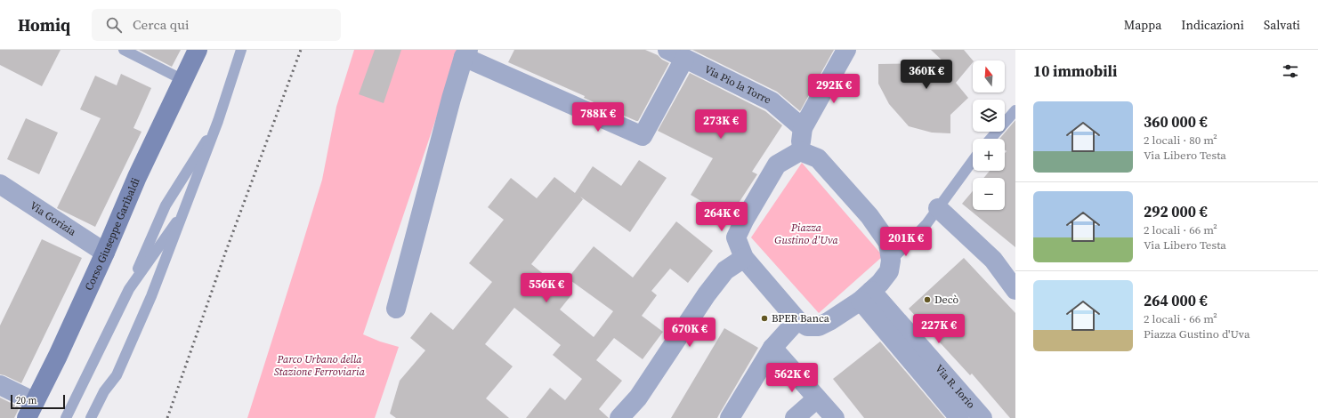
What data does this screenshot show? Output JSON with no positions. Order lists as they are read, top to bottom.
{
  "streets": {
    "main road": ["Corso Giuseppe Garibaldi"],
    "street": ["Via Pio la Torre", "Via Gorizia", "Via R. Iorio"]
  },
  "crossings": [
    ["Via Gorizia", "Corso Giuseppe Garibaldi"]
  ],
  "parks": ["Piazza Gustino d'Uva", "Parco Urbano della Stazione Ferroviaria"],
  "places": ["Decò", "BPER Banca"],
  "scale_bar": "20 m",
  "north": "top",
  "page": {
    "header": "Homiq",
    "search": "Cerca qui",
    "nav": ["Mappa", "Indicazioni", "Salvati"],
    "heading": "10 immobili",
    "price": [
      "360K €",
      "292K €",
      "788K €",
      "273K €",
      "264K €",
      "201K €",
      "556K €",
      "227K €",
      "670K €",
      "562K €"
    ],
    "map_buttons": ["+", "−"],
    "list": [
      {
        "name": "360 000 €",
        "note": "2 locali · 80 m² · Via Libero Testa"
      },
      {
        "name": "292 000 €",
        "note": "2 locali · 66 m² · Via Libero Testa"
      },
      {
        "name": "264 000 €",
        "note": "2 locali · 66 m² · Piazza Gustino d'Uva"
      }
    ],
    "scale": "20 m"
  }
}
